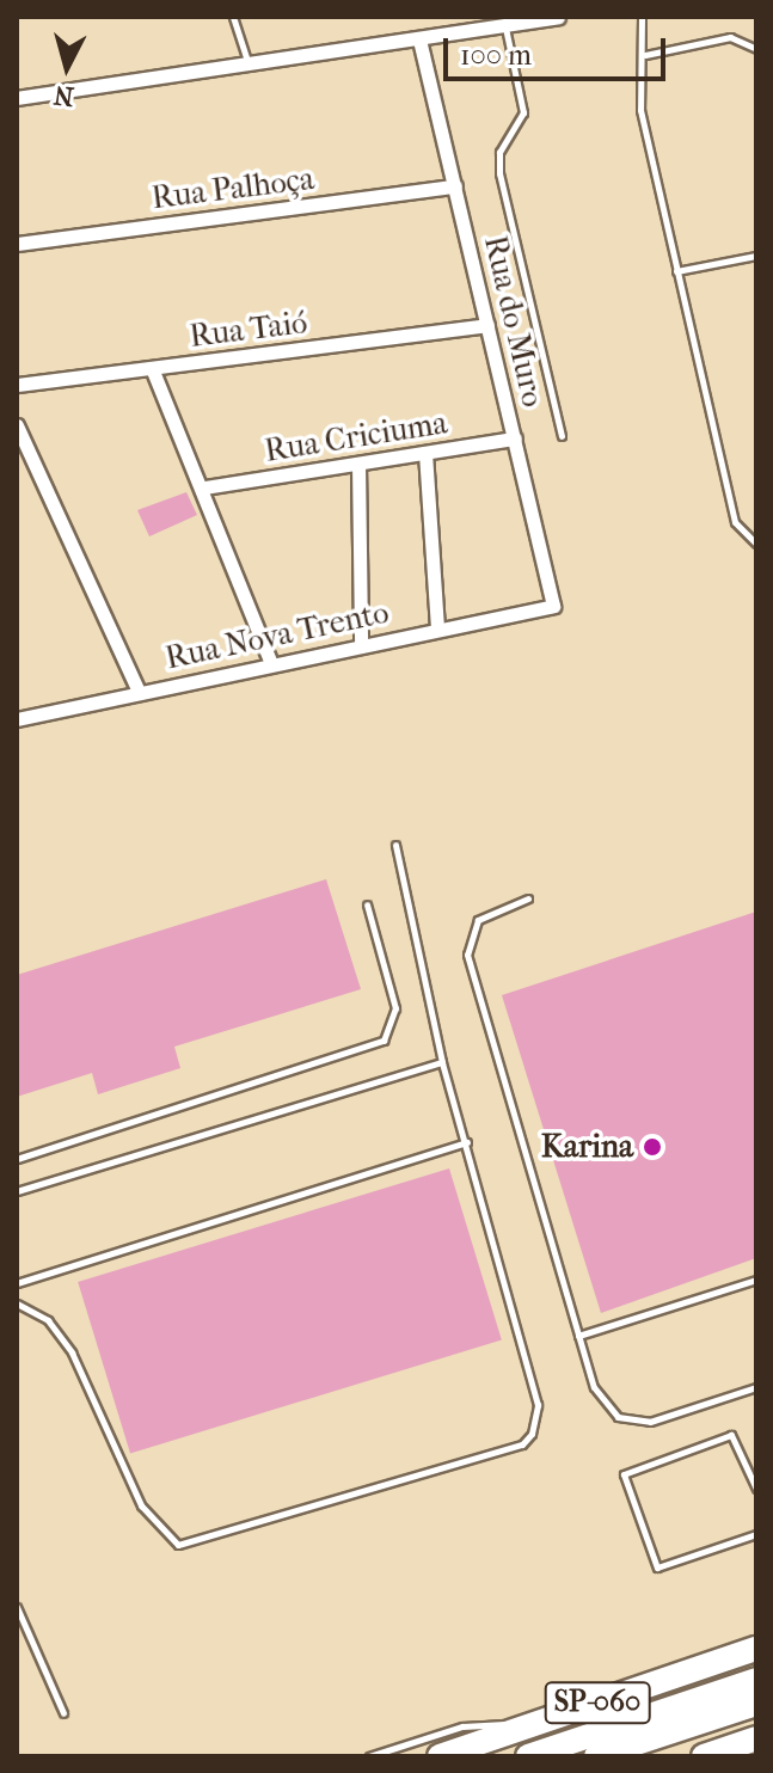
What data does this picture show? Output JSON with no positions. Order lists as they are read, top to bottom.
{
  "streets": {
    "highway": ["SP-060"],
    "street": [
      "Rua Palhoça",
      "Rua do Muro",
      "Rua Taió",
      "Rua Criciuma",
      "Rua Nova Trento"
    ]
  },
  "crossings": [
    ["Rua Palhoça", "Rua do Muro"],
    ["Rua do Muro", "Rua Taió"],
    ["Rua do Muro", "Rua Criciuma"],
    ["Rua do Muro", "Rua Nova Trento"]
  ],
  "places": ["Karina"],
  "scale_bar": "100 m",
  "north": "bottom"
}
